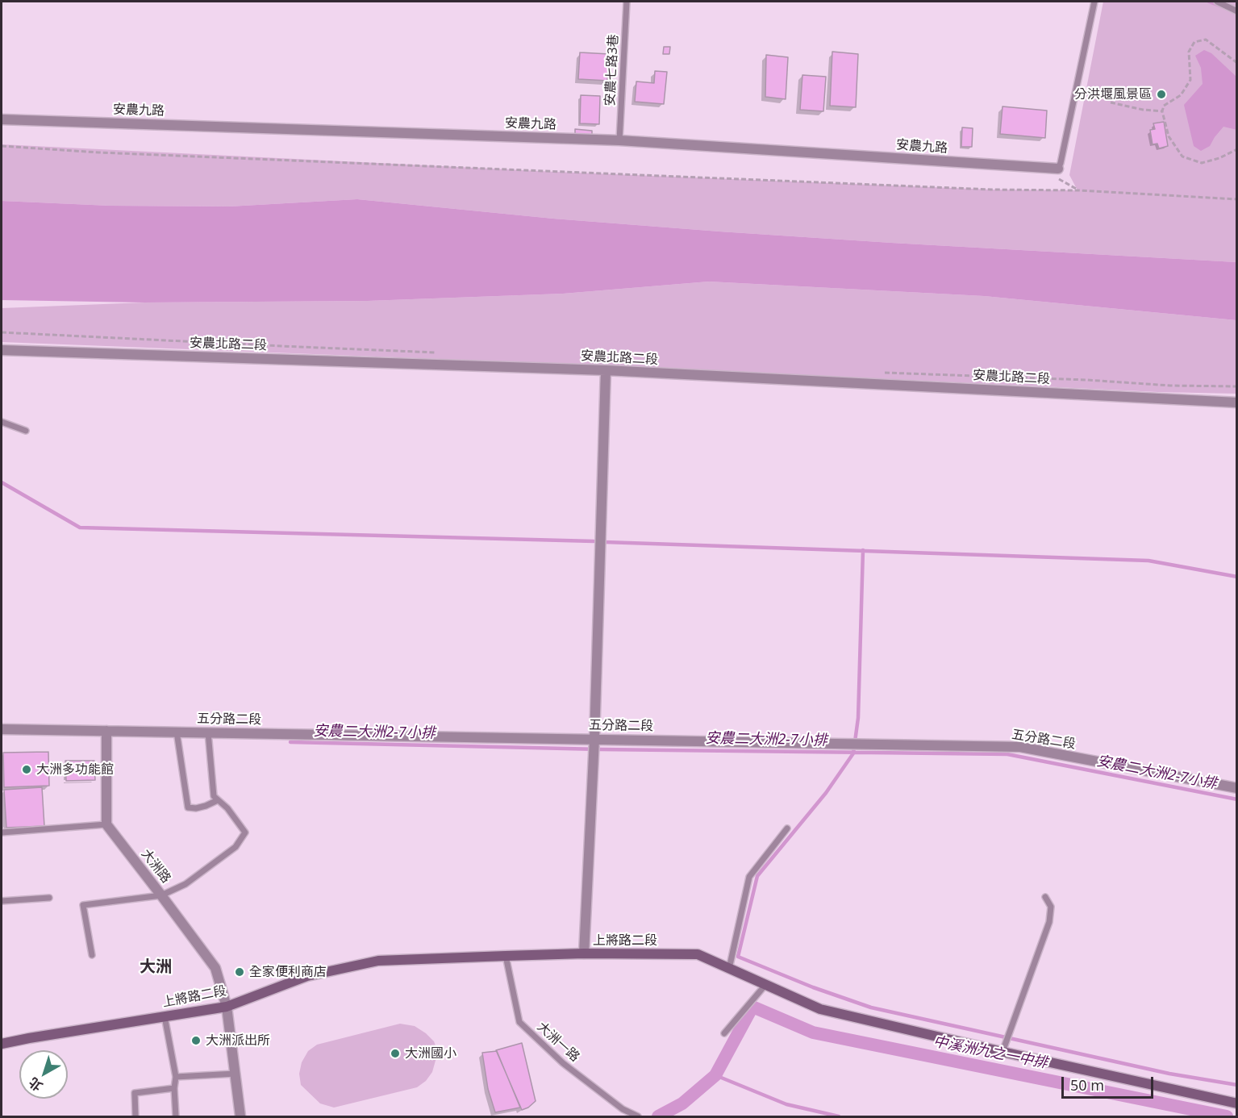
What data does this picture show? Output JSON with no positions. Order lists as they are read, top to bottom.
{
  "streets": {
    "main road": ["上將路二段"],
    "street": [
      "安農九路",
      "安農北路二段",
      "五分路二段",
      "大洲路"
    ],
    "lane": ["安農七路3巷", "大洲一路"]
  },
  "crossings": [
    ["安農七路3巷", "安農九路"],
    ["大洲路", "上將路二段"],
    ["上將路二段", "大洲一路"]
  ],
  "districts": ["大洲"],
  "water": ["安農二大洲2-7小排", "中溪洲九之一中排"],
  "places": [
    "分洪堰風景區",
    "大洲多功能館",
    "全家便利商店",
    "大洲派出所",
    "大洲國小"
  ],
  "scale_bar": "50 m",
  "north": "bottom left"
}
